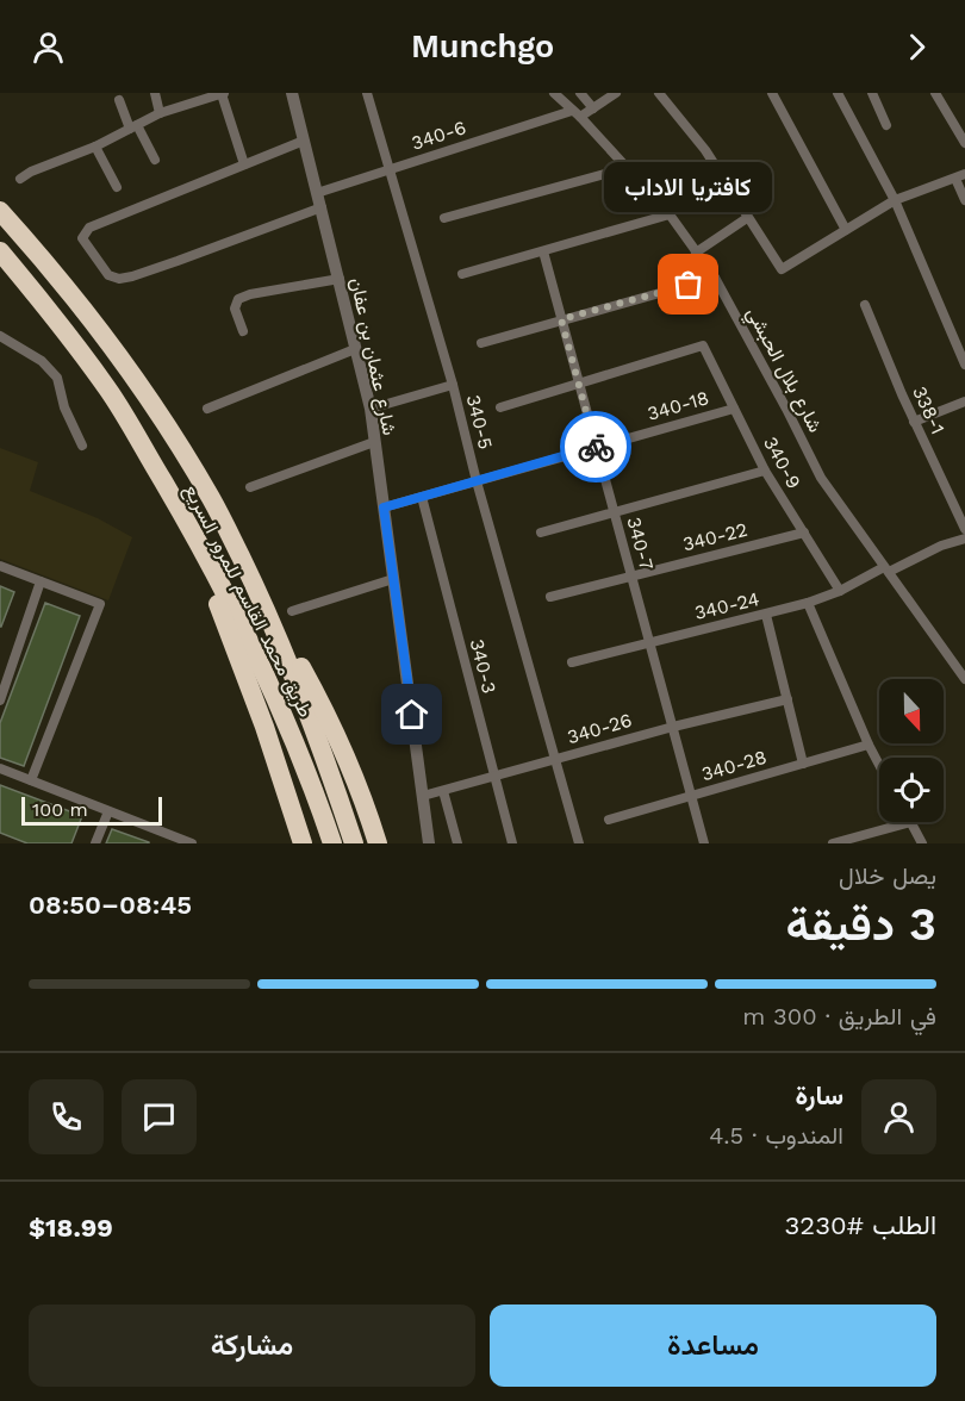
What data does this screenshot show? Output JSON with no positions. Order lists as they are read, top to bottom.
{
  "streets": {
    "highway": ["طريق محمد القاسم للمرور السريع"],
    "street": [
      "340-6",
      "شارع عثمان بن عفان",
      "شارع بلال الحبشي",
      "340-18",
      "338-1",
      "340-5",
      "340-9",
      "340-22",
      "340-7",
      "340-24",
      "340-3",
      "340-26",
      "340-28"
    ]
  },
  "crossings": [
    ["340-6", "شارع عثمان بن عفان"],
    ["340-6", "شارع بلال الحبشي"],
    ["340-6", "340-5"],
    ["شارع عثمان بن عفان", "340-18"],
    ["شارع عثمان بن عفان", "340-26"],
    ["شارع بلال الحبشي", "340-24"],
    ["340-18", "340-5"],
    ["340-18", "340-9"],
    ["340-18", "340-7"],
    ["340-18", "340-3"],
    ["340-5", "340-26"],
    ["340-9", "340-22"],
    ["340-9", "340-7"],
    ["340-9", "340-24"],
    ["340-22", "340-7"],
    ["340-7", "340-24"],
    ["340-7", "340-26"],
    ["340-7", "340-28"],
    ["340-3", "340-26"]
  ],
  "places": ["كافتريا الاداب"],
  "scale_bar": "100 m",
  "north": "bottom",
  "page": {
    "header": "Munchgo",
    "bubble": "كافتريا الاداب",
    "scale": "100 m",
    "heading": ["3 دقيقة", "يصل خلال", "08:45–08:50"],
    "panel": [
      "سارة",
      "المندوب · 4.5",
      "الطلب #3230",
      "$18.99"
    ],
    "bar": "في الطريق · 300 m",
    "buttons": ["مساعدة", "مشاركة"]
  }
}
